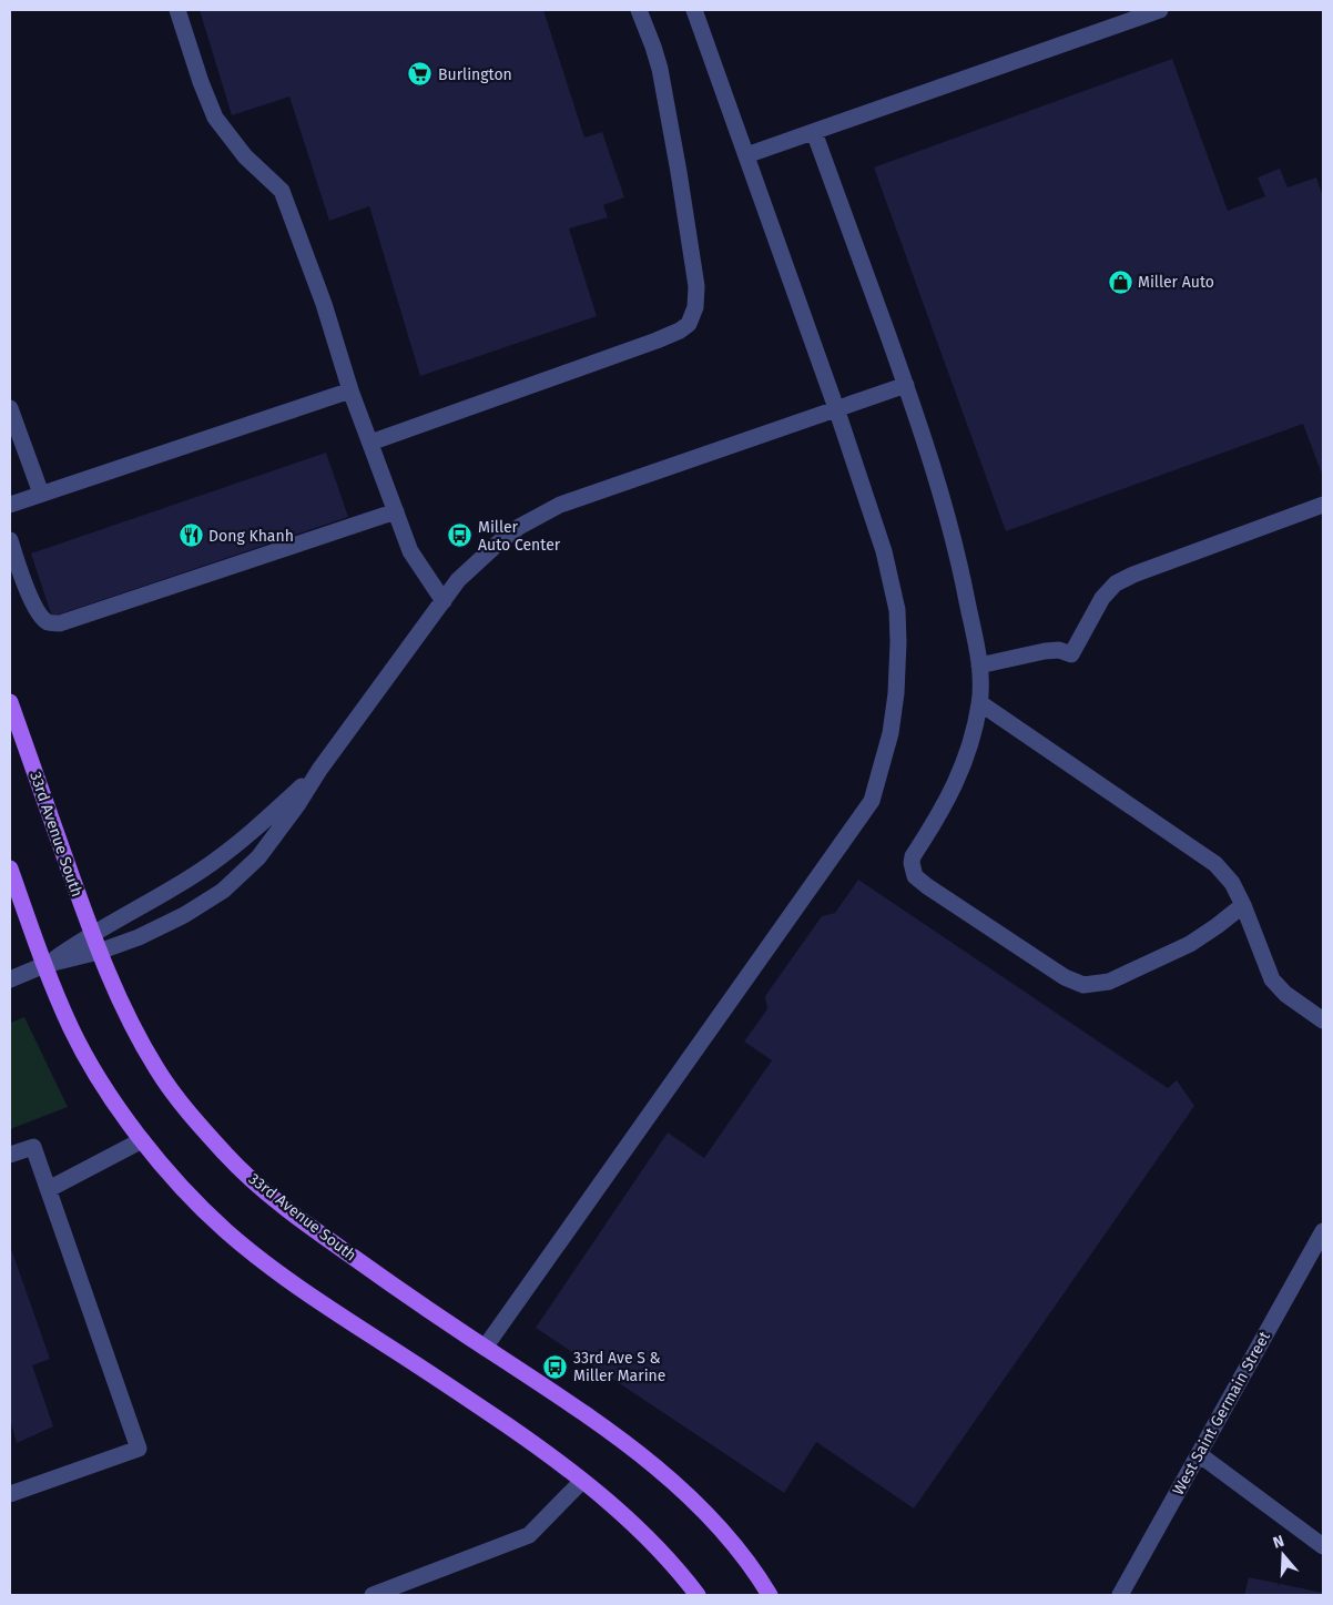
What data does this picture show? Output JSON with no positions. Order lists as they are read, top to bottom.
{
  "streets": {
    "main road": ["33rd Avenue South"],
    "street": ["West Saint Germain Street"]
  },
  "places": {
    "supermarket": ["Burlington"],
    "shop": ["Miller Auto"],
    "restaurant": ["Dong Khanh"],
    "bus stop": ["Miller Auto Center", "33rd Ave S & Miller Marine"]
  },
  "north": "top"
}
